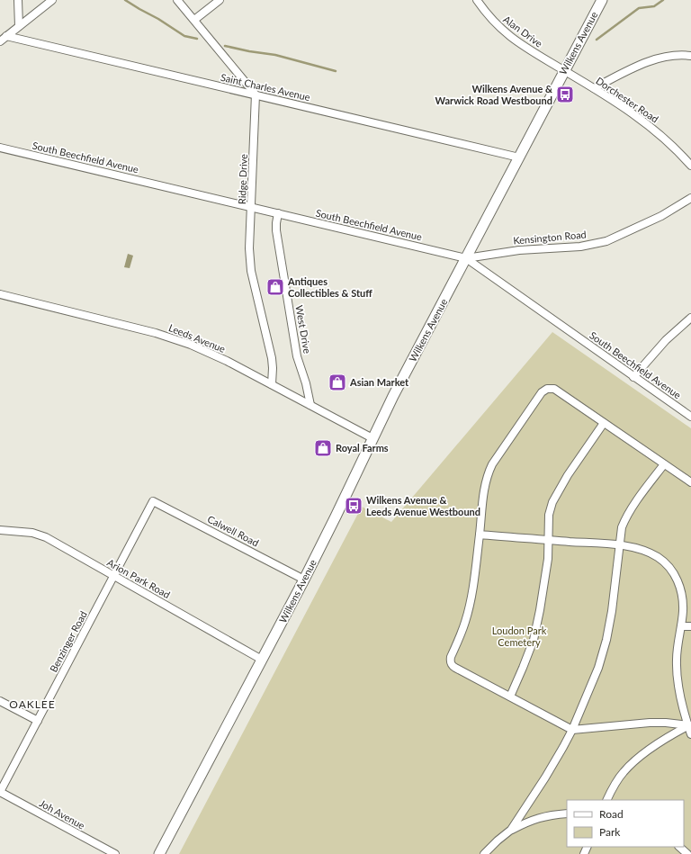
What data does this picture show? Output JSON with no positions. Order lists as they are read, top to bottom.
{
  "streets": {
    "main road": ["Wilkens Avenue"],
    "street": [
      "Alan Drive",
      "Saint Charles Avenue",
      "Dorchester Road",
      "South Beechfield Avenue",
      "Ridge Drive",
      "Kensington Road",
      "West Drive",
      "Leeds Avenue",
      "Calwell Road",
      "Arion Park Road",
      "Benzinger Road",
      "Joh Avenue"
    ]
  },
  "crossings": [
    ["Alan Drive", "Wilkens Avenue"],
    ["Alan Drive", "Dorchester Road"],
    ["Wilkens Avenue", "Saint Charles Avenue"],
    ["Wilkens Avenue", "Dorchester Road"],
    ["Wilkens Avenue", "South Beechfield Avenue"],
    ["Wilkens Avenue", "Kensington Road"],
    ["Wilkens Avenue", "Leeds Avenue"],
    ["Wilkens Avenue", "Calwell Road"],
    ["Wilkens Avenue", "Arion Park Road"],
    ["Saint Charles Avenue", "Ridge Drive"],
    ["South Beechfield Avenue", "Ridge Drive"],
    ["South Beechfield Avenue", "Kensington Road"],
    ["South Beechfield Avenue", "West Drive"],
    ["Ridge Drive", "Leeds Avenue"],
    ["West Drive", "Leeds Avenue"],
    ["Calwell Road", "Benzinger Road"],
    ["Arion Park Road", "Benzinger Road"],
    ["Benzinger Road", "Joh Avenue"]
  ],
  "districts": ["OAKLEE"],
  "parks": ["Loudon Park Cemetery"],
  "places": {
    "bus stop": ["Wilkens Avenue & Warwick Road Westbound", "Wilkens Avenue & Leeds Avenue Westbound"],
    "shop": ["Antiques Collectibles & Stuff", "Asian Market", "Royal Farms"]
  },
  "legend": ["Road", "Park"]
}
